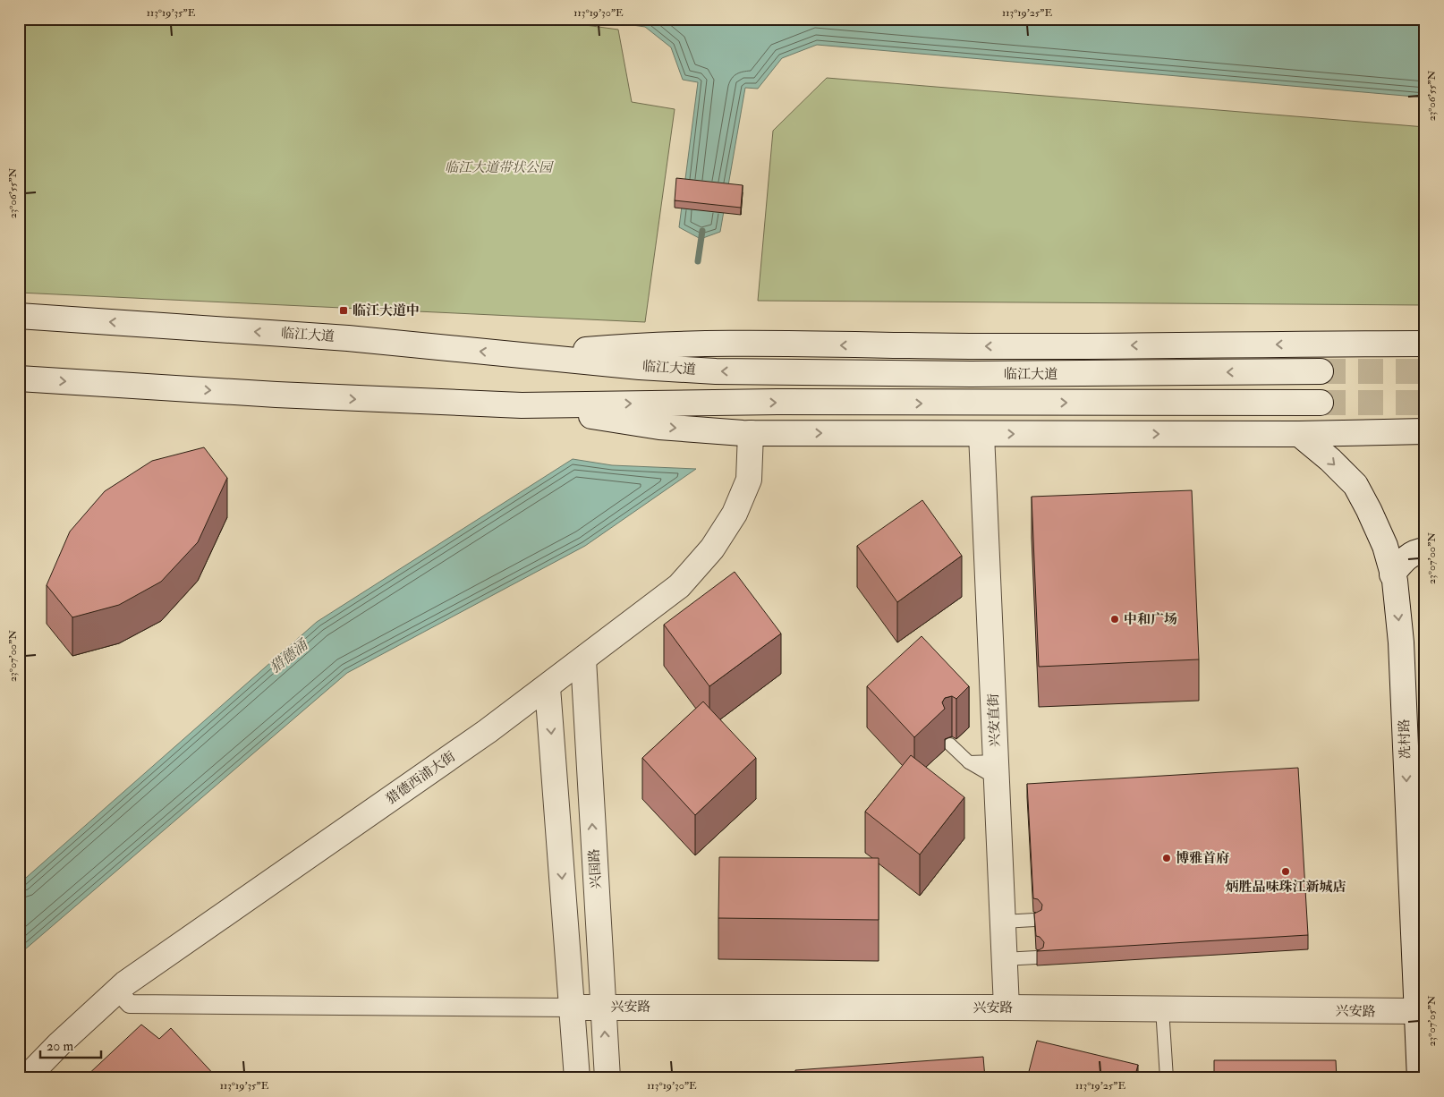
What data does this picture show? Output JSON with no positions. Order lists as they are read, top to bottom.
{
  "streets": {
    "main road": [
      "临江大道",
      "兴安直街",
      "冼村路",
      "猎德西浦大街",
      "兴国路",
      "兴安路"
    ]
  },
  "crossings": [
    ["兴安直街", "兴安路"],
    ["冼村路", "兴安路"],
    ["猎德西浦大街", "兴国路"],
    ["兴国路", "兴安路"]
  ],
  "one_way": ["冼村路"],
  "water": ["猎德涌"],
  "parks": ["临江大道带状公园"],
  "places": {
    "transit": ["临江大道中"],
    "other": ["中和广场", "博雅首府", "炳胜品味珠江新城店"]
  },
  "scale_bar": "20 m",
  "coordinates": [
    "113°19'35\"E",
    "113°19'30\"E",
    "113°19'25\"E",
    "23°06'55\"N",
    "23°07'00\"N",
    "23°07'05\"N"
  ]
}
